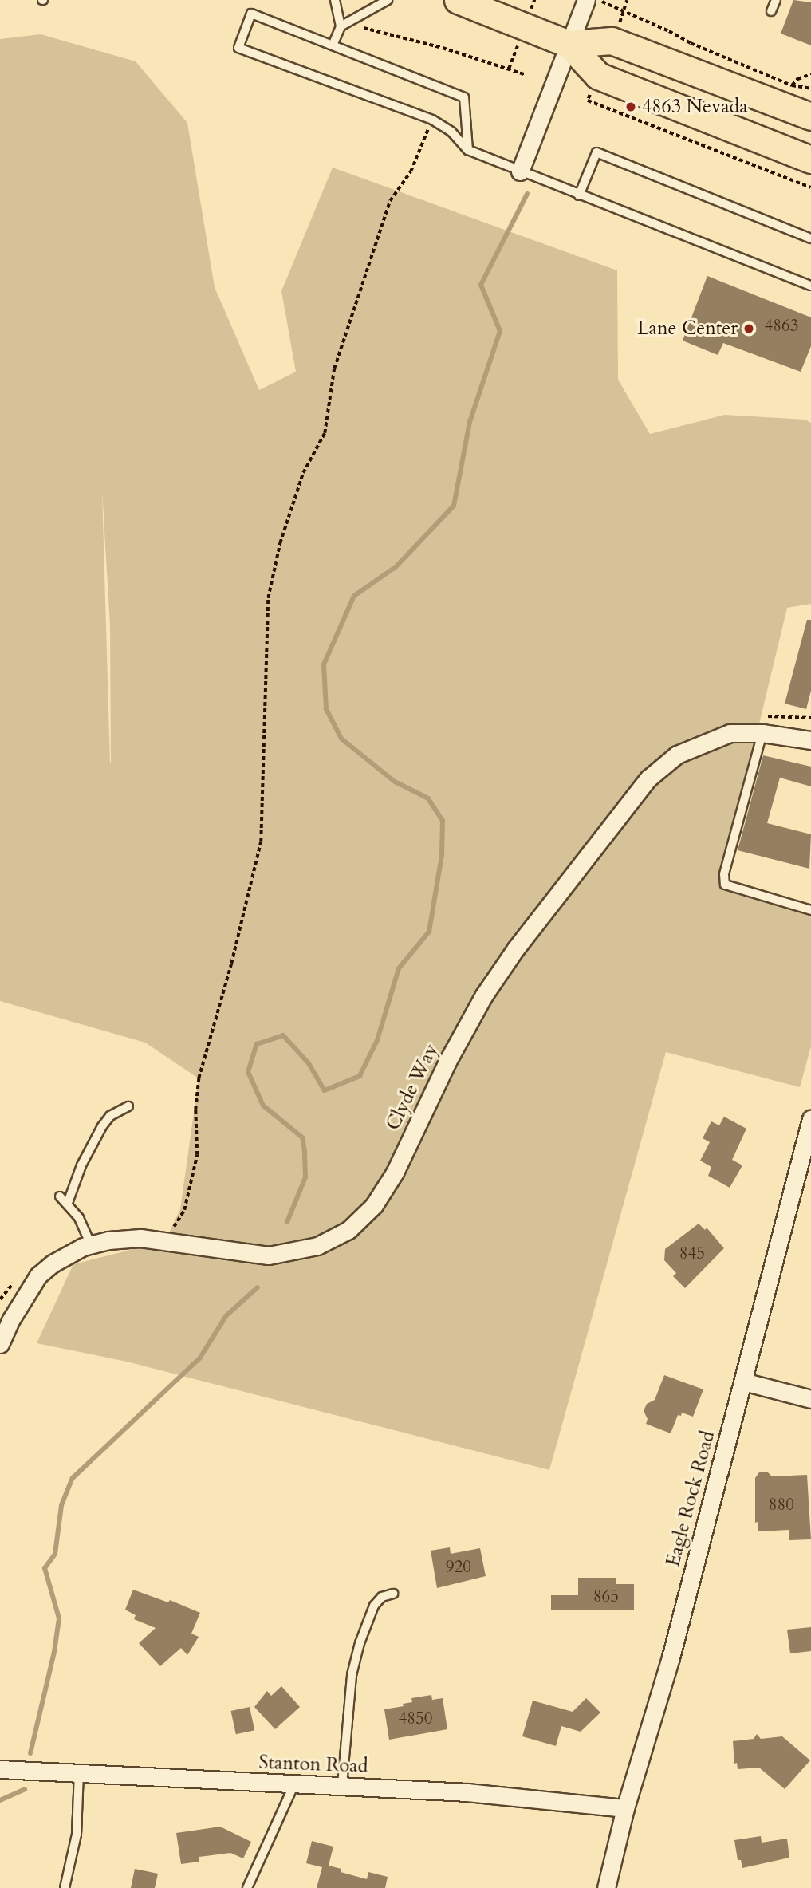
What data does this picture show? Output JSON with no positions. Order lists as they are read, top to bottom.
{
  "streets": {
    "street": ["Clyde Way", "Eagle Rock Road", "Stanton Road"]
  },
  "crossings": [
    ["Eagle Rock Road", "Stanton Road"]
  ],
  "places": ["4863 Nevada", "Lane Center"],
  "house_numbers": [
    "4863",
    "845",
    "880",
    "920",
    "865",
    "4850"
  ]
}
